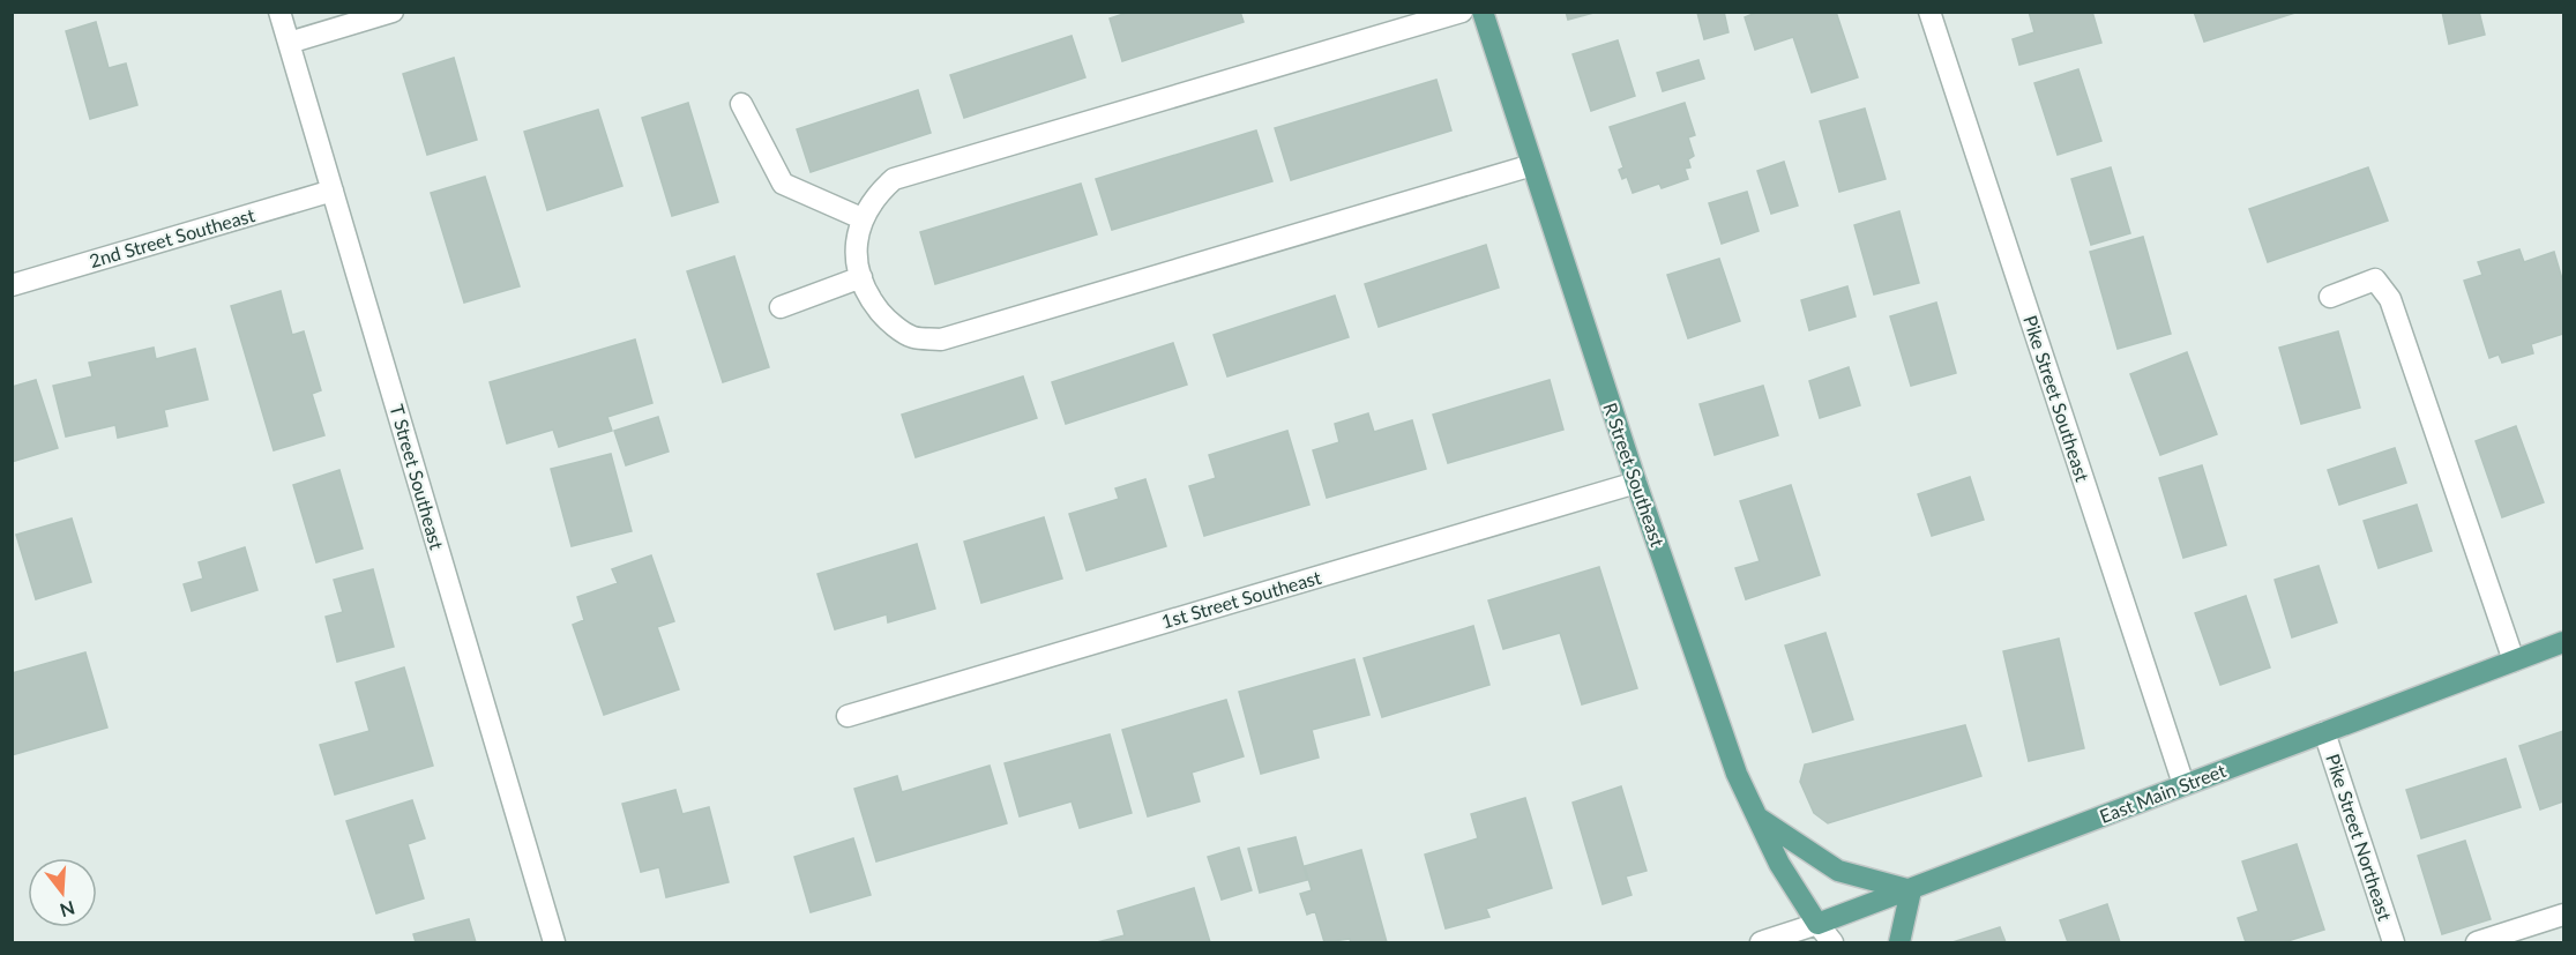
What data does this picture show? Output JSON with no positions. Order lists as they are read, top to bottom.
{
  "streets": {
    "main road": ["R Street Southeast", "East Main Street"],
    "street": [
      "2nd Street Southeast",
      "Pike Street Southeast",
      "T Street Southeast",
      "1st Street Southeast",
      "Pike Street Northeast"
    ]
  },
  "crossings": [
    ["2nd Street Southeast", "T Street Southeast"],
    ["Pike Street Southeast", "East Main Street"],
    ["R Street Southeast", "1st Street Southeast"],
    ["R Street Southeast", "East Main Street"],
    ["East Main Street", "Pike Street Northeast"]
  ],
  "north": "bottom"
}
